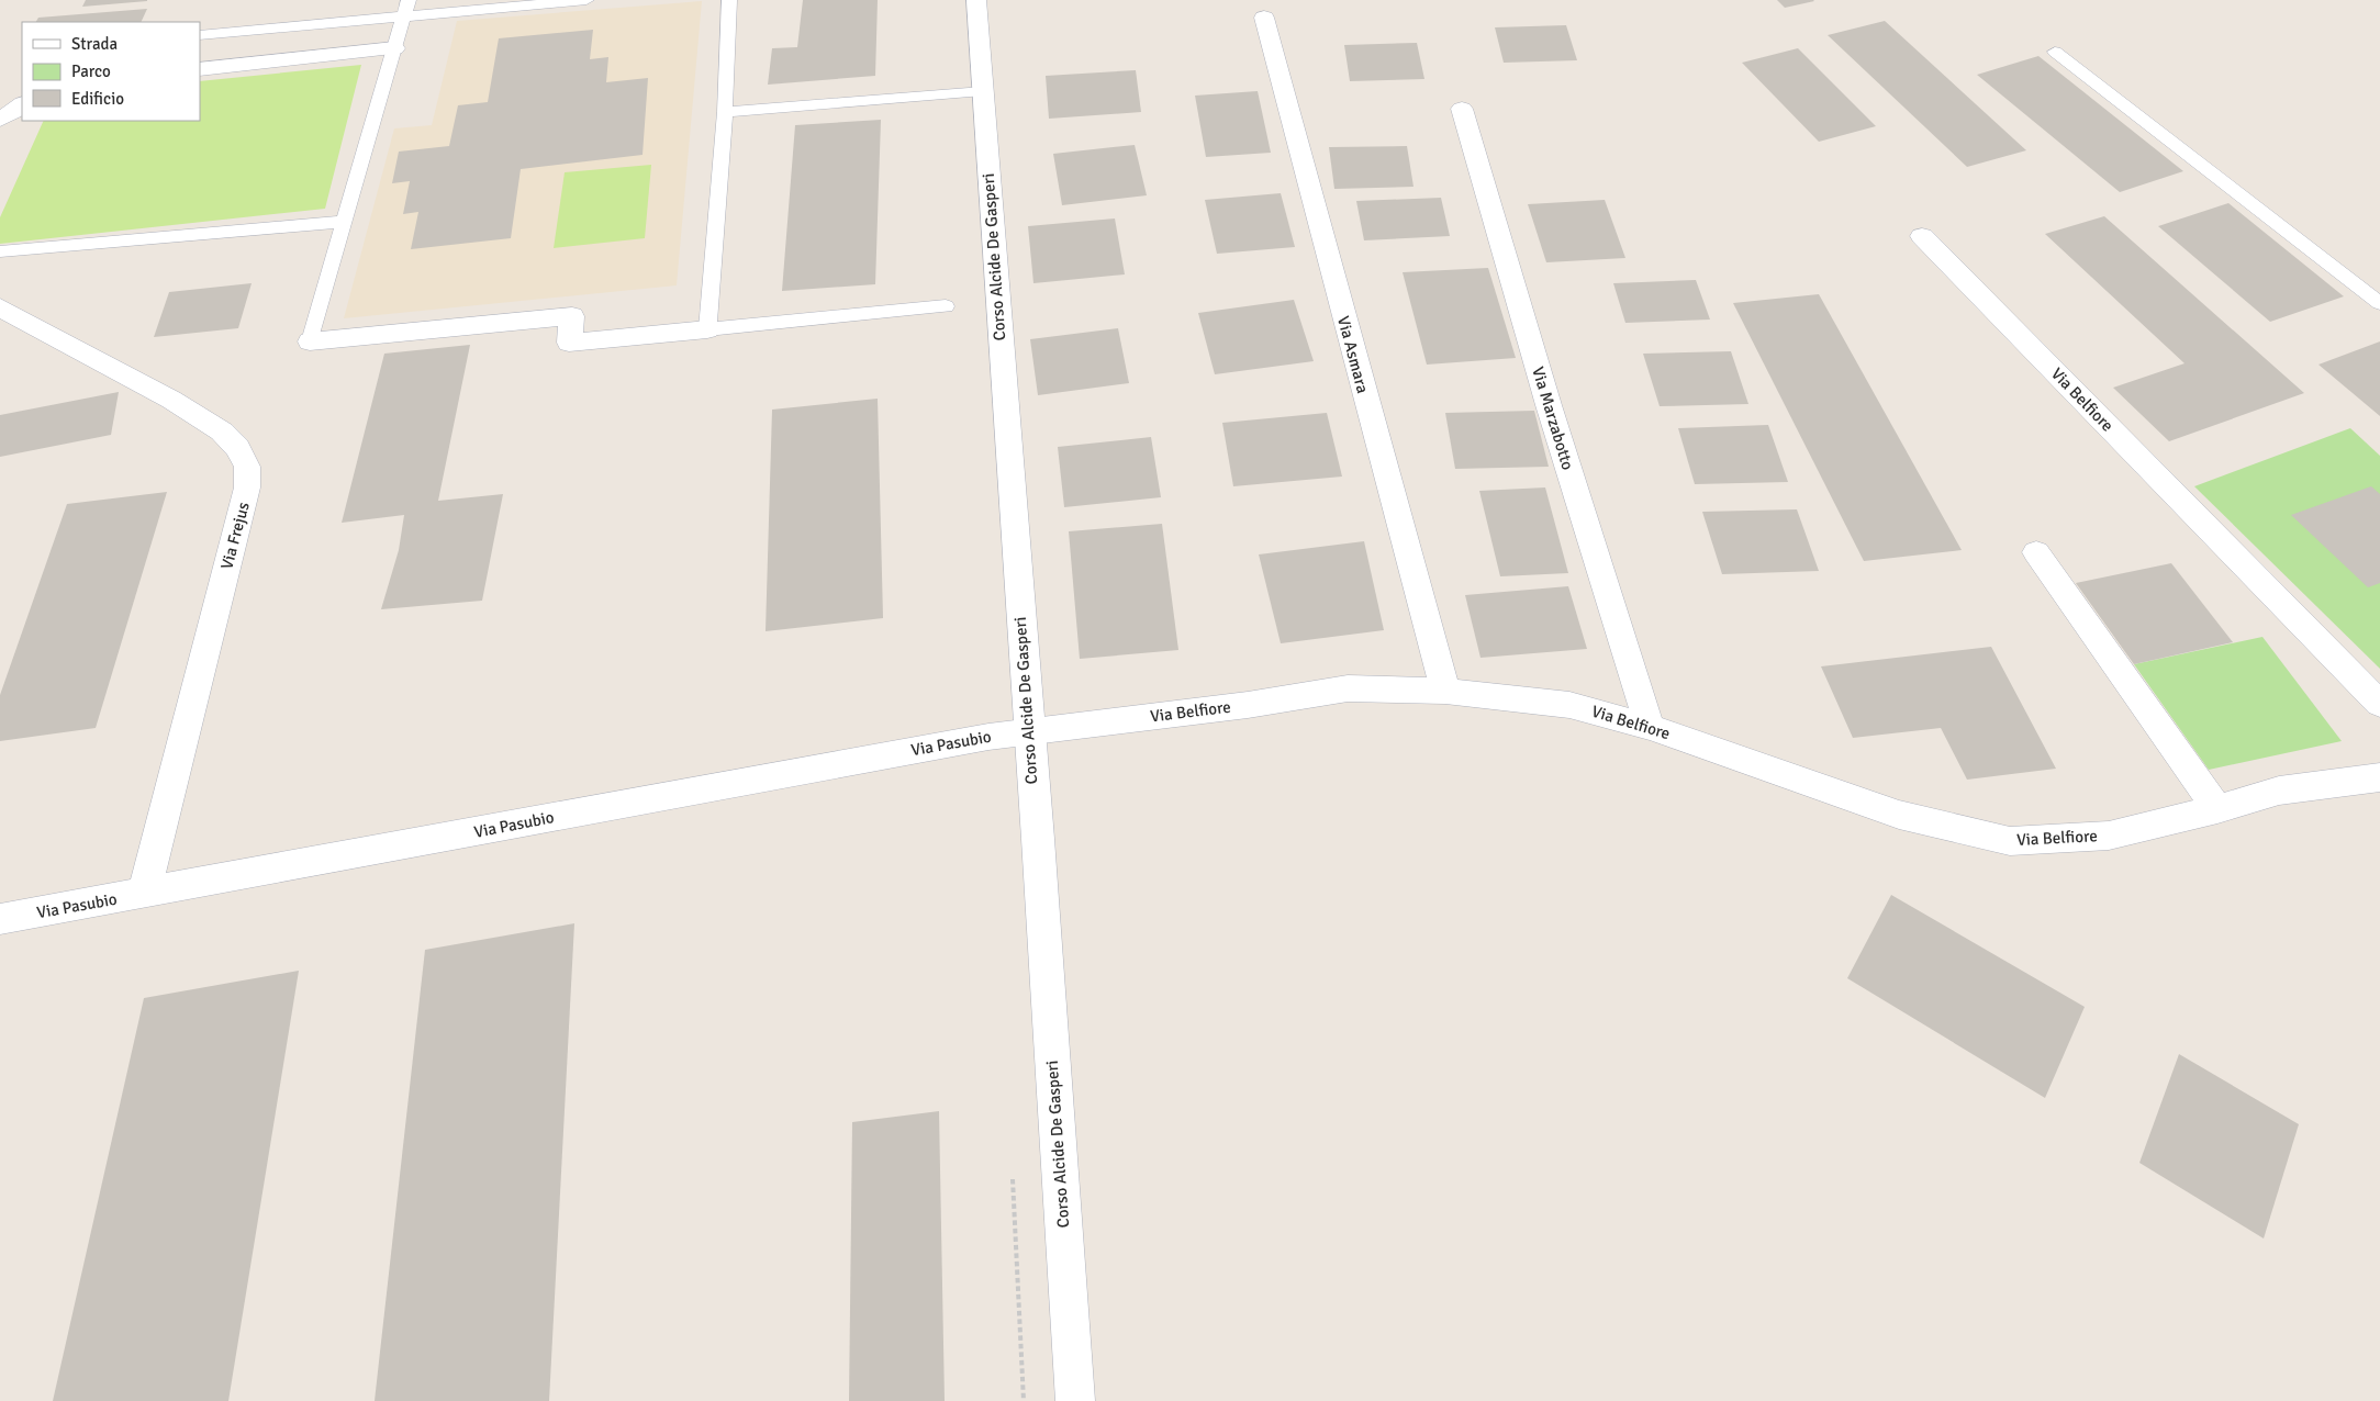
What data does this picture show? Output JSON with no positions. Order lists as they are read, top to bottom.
{
  "streets": {
    "street": [
      "Corso Alcide De Gasperi",
      "Via Asmara",
      "Via Belfiore",
      "Via Marzabotto",
      "Via Frejus",
      "Via Pasubio"
    ]
  },
  "crossings": [
    ["Corso Alcide De Gasperi", "Via Belfiore"],
    ["Corso Alcide De Gasperi", "Via Pasubio"],
    ["Via Asmara", "Via Belfiore"],
    ["Via Belfiore", "Via Marzabotto"],
    ["Via Belfiore", "Via Pasubio"],
    ["Via Frejus", "Via Pasubio"]
  ],
  "legend": ["Strada", "Parco", "Edificio"]
}
